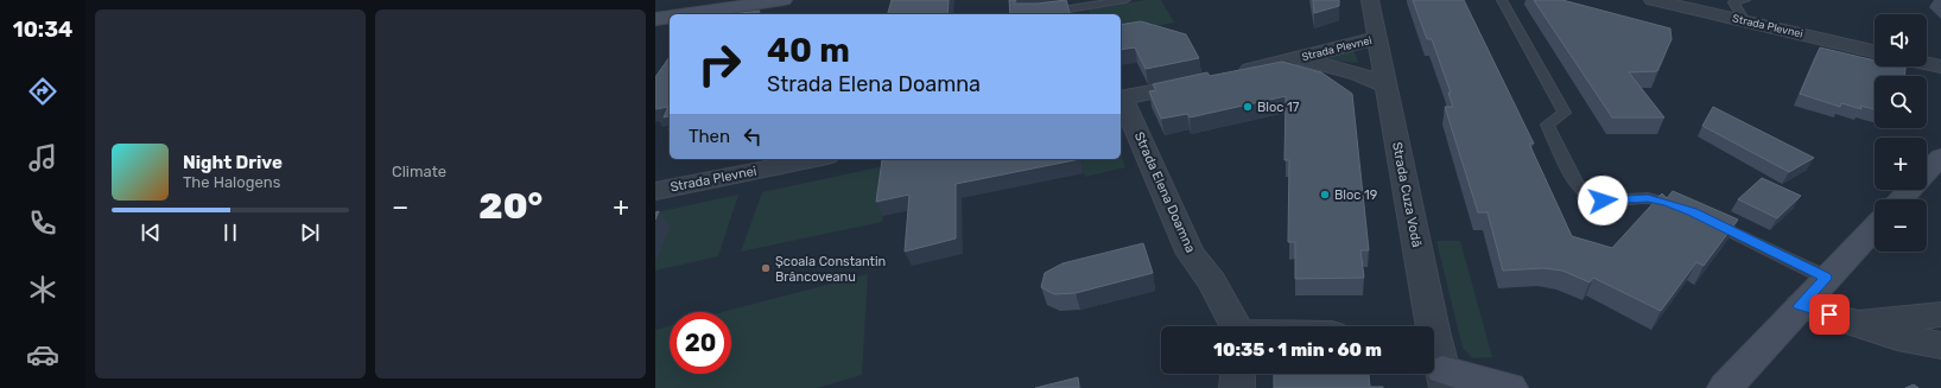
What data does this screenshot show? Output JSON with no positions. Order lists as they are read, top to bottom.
{
  "streets": {
    "street": ["Strada Plevnei", "Strada Elena Doamna", "Strada Cuza Vodă"]
  },
  "crossings": [
    ["Strada Plevnei", "Strada Cuza Vodă"]
  ],
  "places": ["Bloc 17", "Bloc 19", "Școala Constantin Brâncoveanu"],
  "page": {
    "tabs": "10:34",
    "tile": "Climate",
    "map_buttons": ["+", "−"],
    "turn": ["40 m", "Strada Elena Doamna"],
    "then": "Then",
    "song": ["Night Drive", "The Halogens"],
    "heat": ["−", "20°", "+"],
    "limit": "20",
    "trip": "10:35 · 1 min · 60 m"
  }
}
